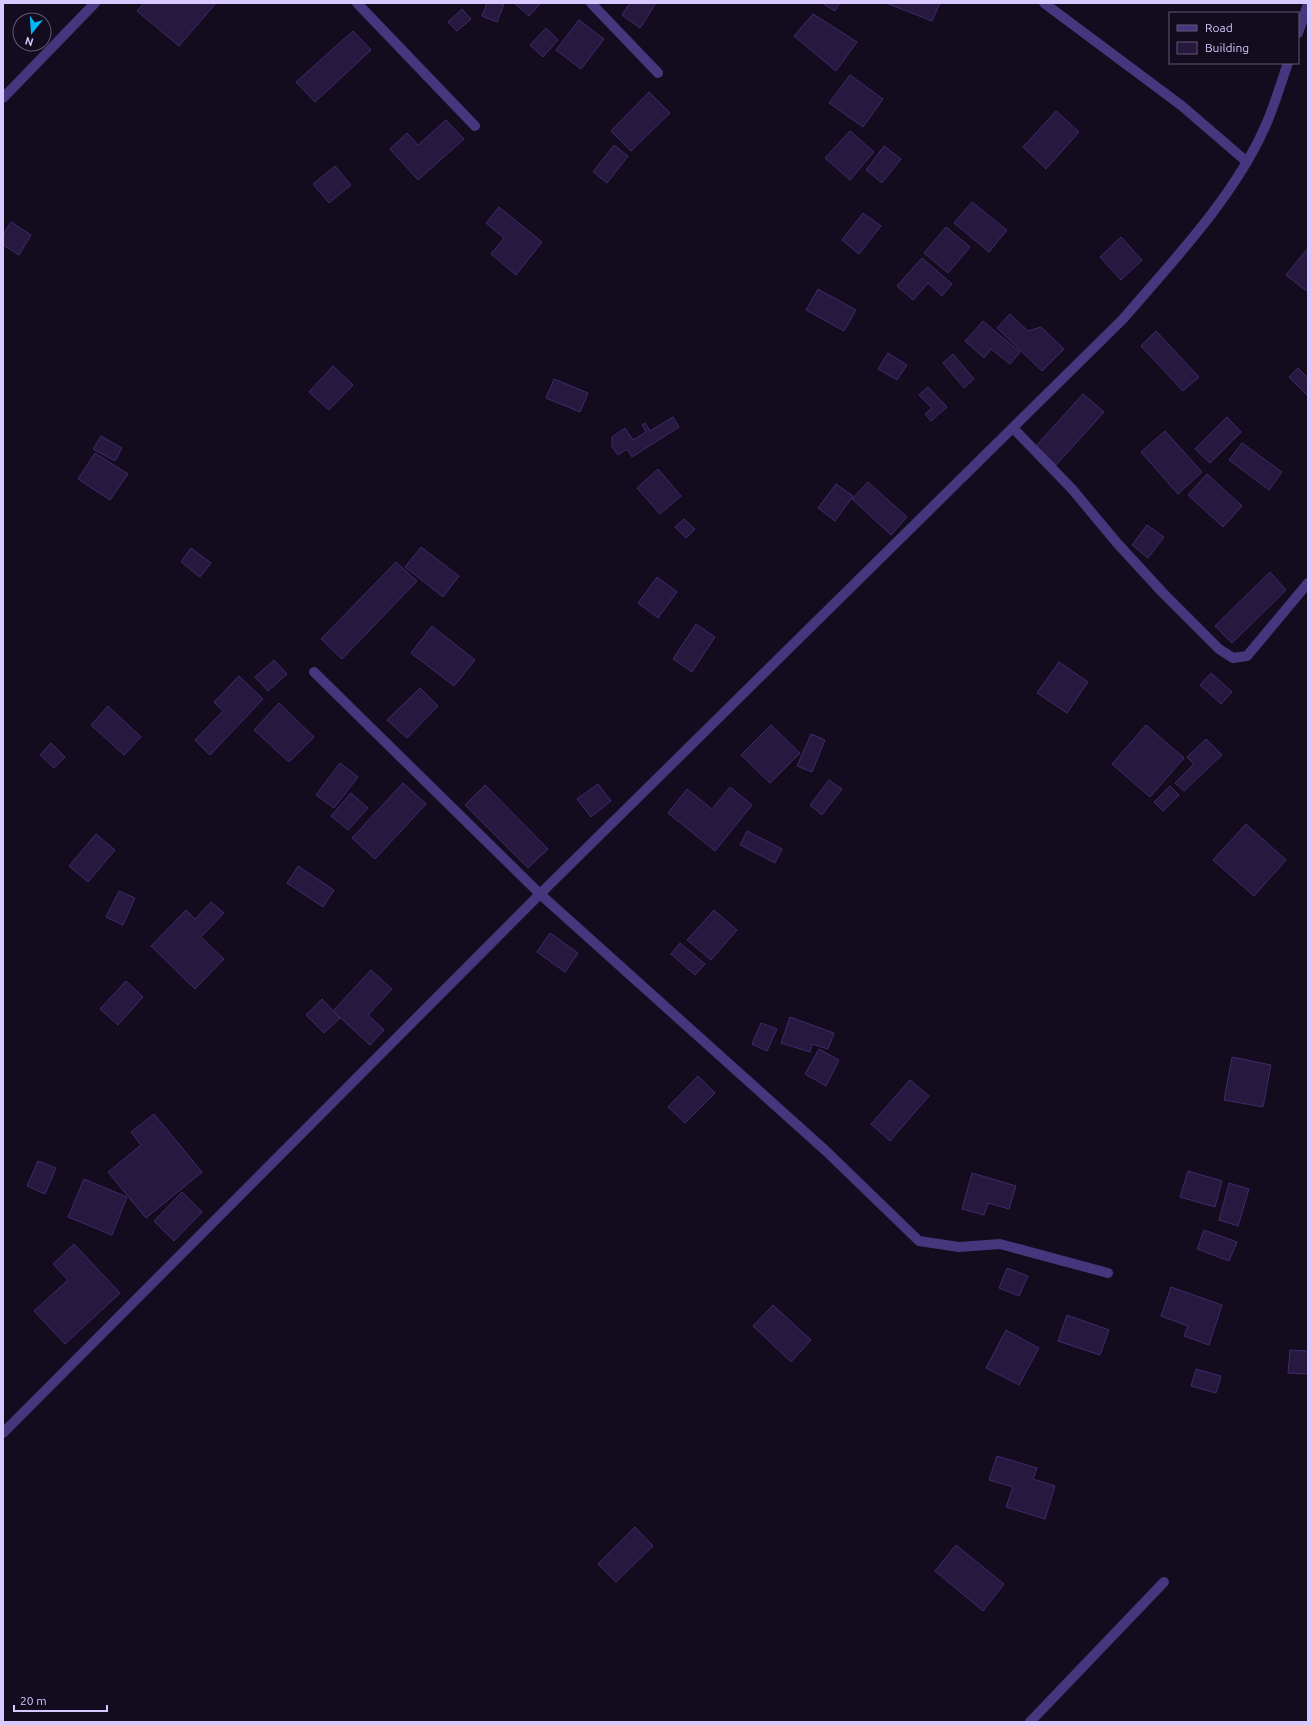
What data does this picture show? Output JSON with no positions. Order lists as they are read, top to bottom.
{
  "legend": ["Road", "Building"],
  "scale_bar": "20 m",
  "north": "bottom"
}
